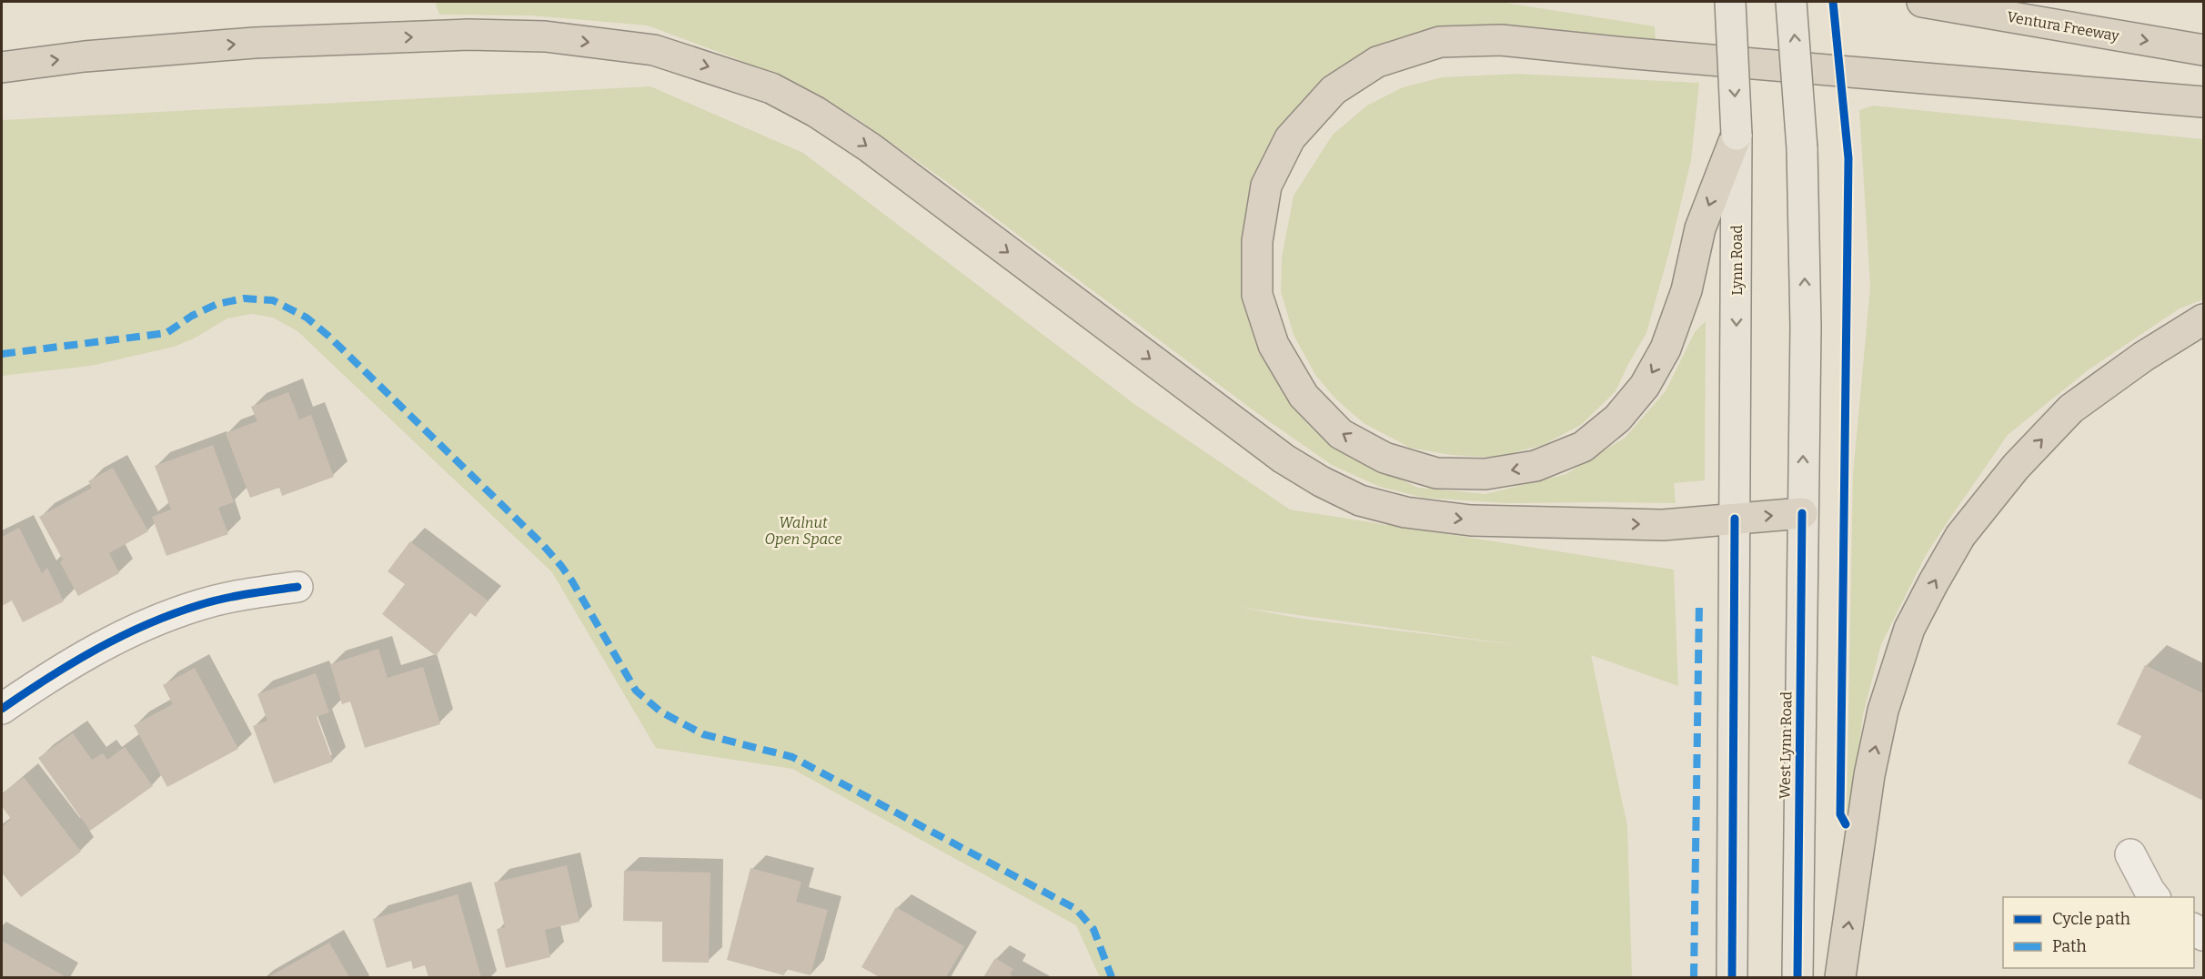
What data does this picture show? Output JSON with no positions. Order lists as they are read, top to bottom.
{
  "streets": {
    "highway": ["Ventura Freeway"],
    "main road": ["Lynn Road", "West Lynn Road"]
  },
  "one_way": ["Ventura Freeway"],
  "parks": ["Walnut Open Space"],
  "legend": ["Cycle path", "Path"]
}
